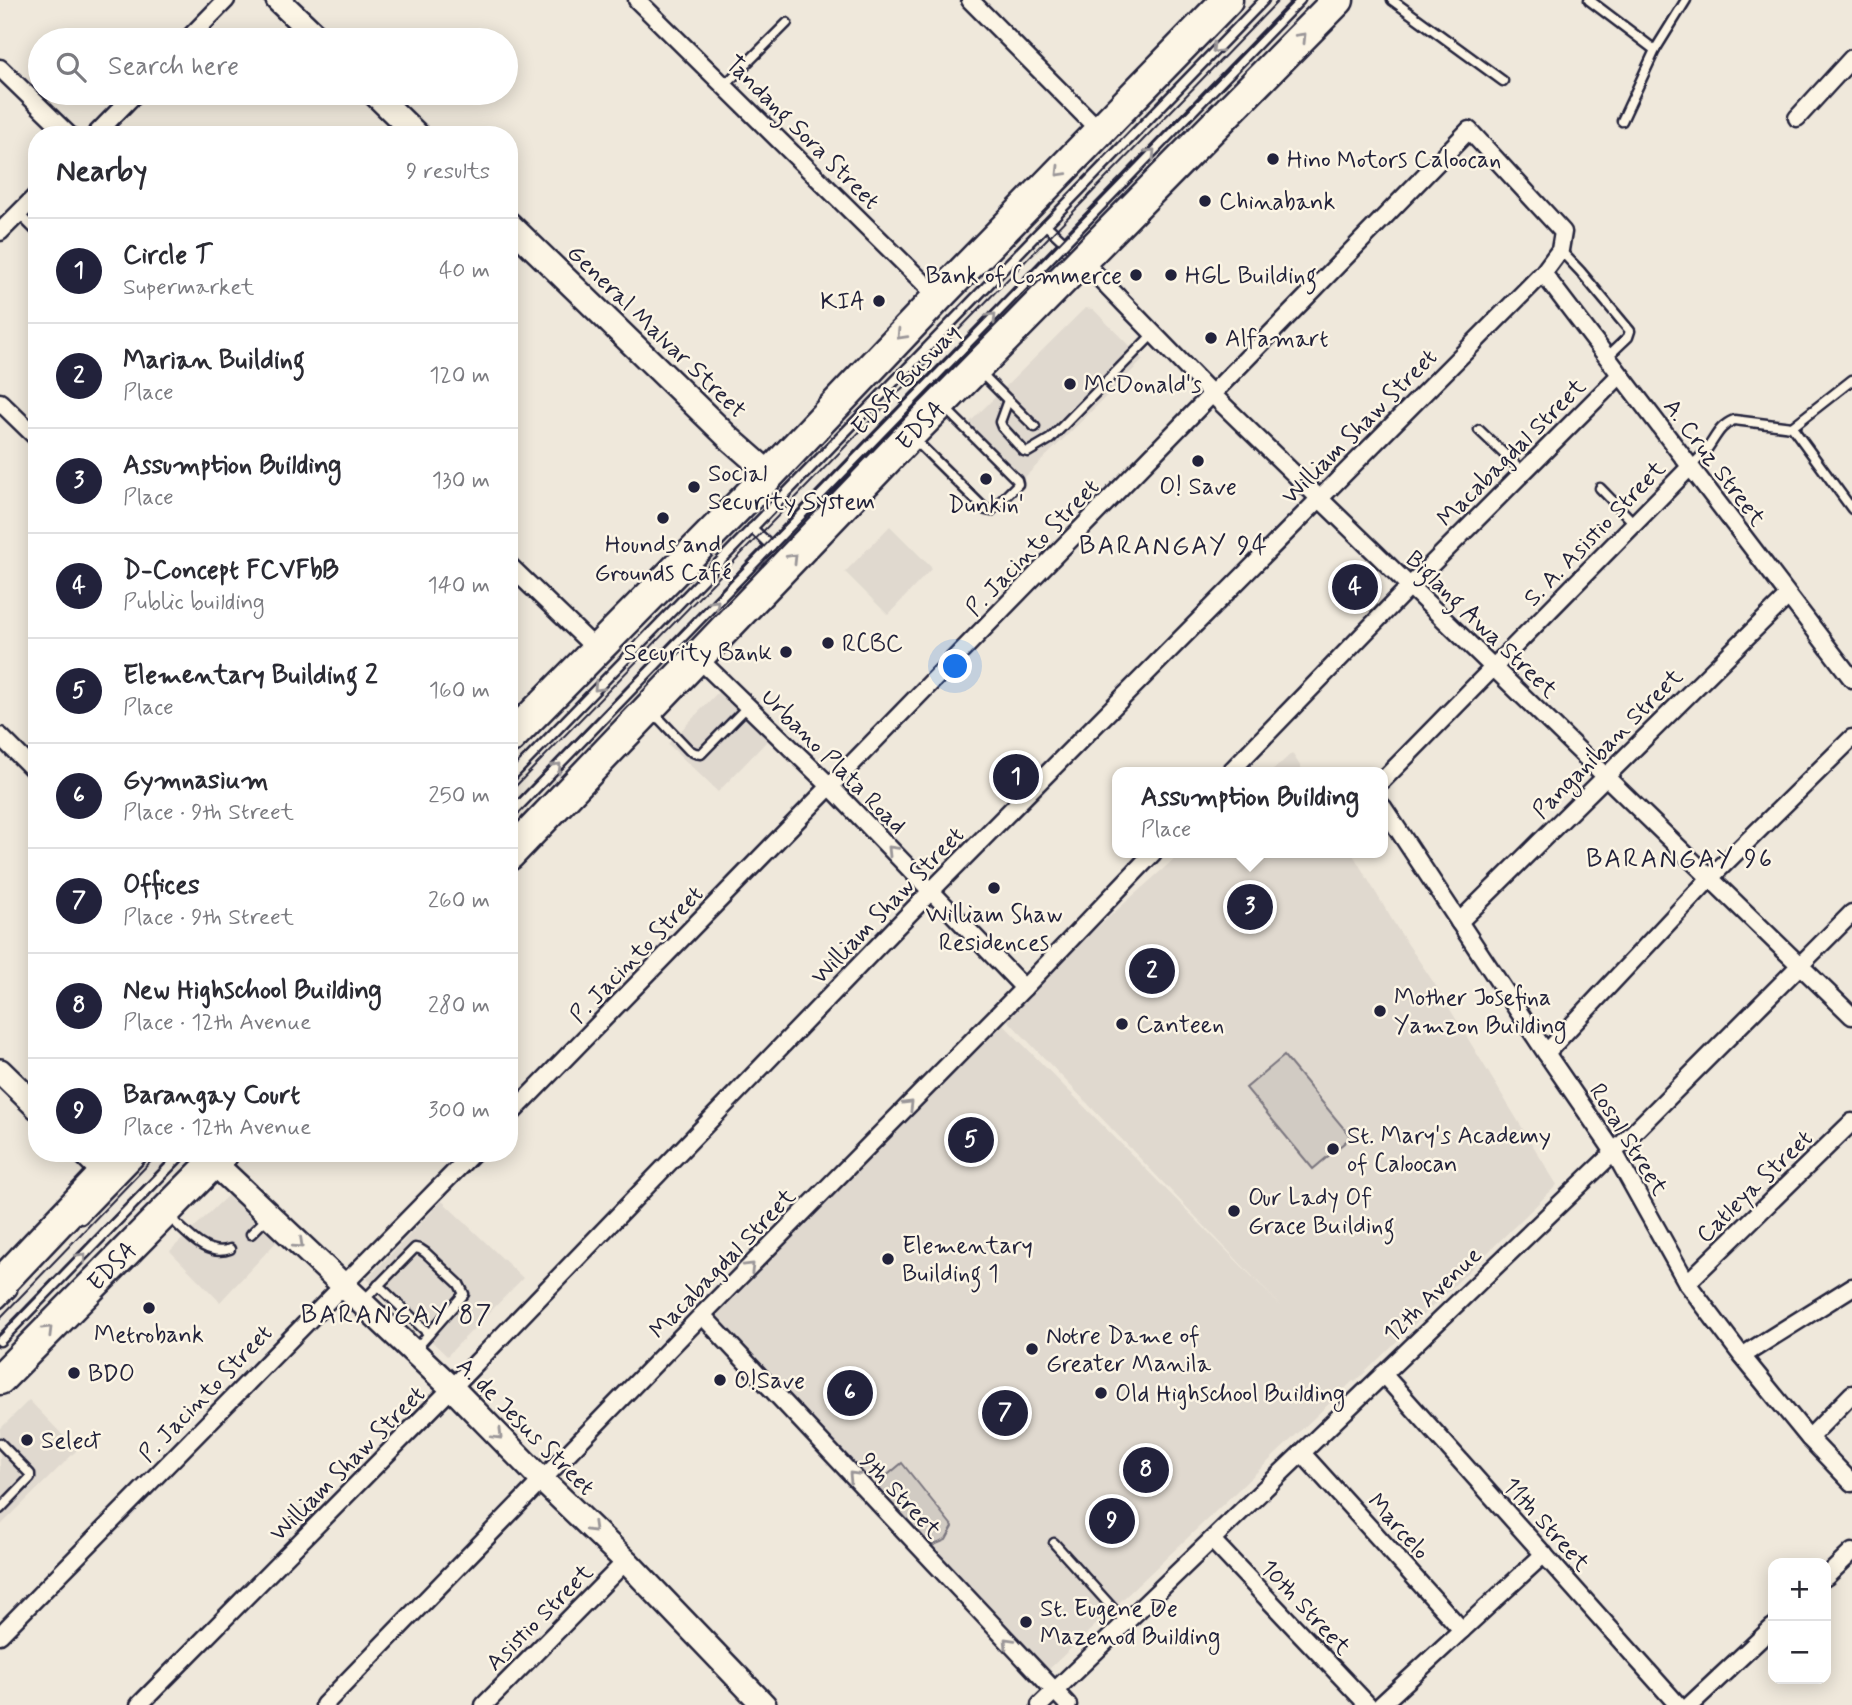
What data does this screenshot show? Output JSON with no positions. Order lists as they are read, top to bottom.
{
  "streets": {
    "highway": ["EDSA"],
    "main road": ["General Malvar Street", "A. de Jesus Street"],
    "street": [
      "Tandang Sora Street",
      "William Shaw Street",
      "Macabagdal Street",
      "A. Cruz Street",
      "S. A. Asistio Street",
      "P. Jacinto Street",
      "Biglang Awa Street",
      "Panganiban Street",
      "Urbano Plata Road",
      "Rosal Street",
      "Catleya Street",
      "12th Avenue",
      "9th Street",
      "11th Street",
      "Marcelo",
      "10th Street",
      "Asistio Street"
    ],
    "lane": ["EDSA Busway"]
  },
  "crossings": [
    ["EDSA Busway", "EDSA"],
    ["EDSA Busway", "Biglang Awa Street"],
    ["EDSA", "Biglang Awa Street"],
    ["EDSA", "Urbano Plata Road"],
    ["William Shaw Street", "A. Cruz Street"],
    ["William Shaw Street", "P. Jacinto Street"],
    ["William Shaw Street", "Biglang Awa Street"],
    ["William Shaw Street", "Urbano Plata Road"],
    ["William Shaw Street", "A. de Jesus Street"],
    ["Macabagdal Street", "A. Cruz Street"],
    ["Macabagdal Street", "Biglang Awa Street"],
    ["Macabagdal Street", "Urbano Plata Road"],
    ["Macabagdal Street", "A. de Jesus Street"],
    ["Macabagdal Street", "9th Street"],
    ["A. Cruz Street", "S. A. Asistio Street"],
    ["A. Cruz Street", "Panganiban Street"],
    ["S. A. Asistio Street", "Biglang Awa Street"],
    ["P. Jacinto Street", "Biglang Awa Street"],
    ["P. Jacinto Street", "Urbano Plata Road"],
    ["P. Jacinto Street", "A. de Jesus Street"],
    ["Biglang Awa Street", "Panganiban Street"],
    ["Biglang Awa Street", "12th Avenue"],
    ["Panganiban Street", "Rosal Street"],
    ["Rosal Street", "Catleya Street"],
    ["Rosal Street", "12th Avenue"],
    ["12th Avenue", "9th Street"],
    ["12th Avenue", "11th Street"],
    ["12th Avenue", "Marcelo"],
    ["12th Avenue", "10th Street"],
    ["A. de Jesus Street", "Asistio Street"]
  ],
  "one_way": ["A. de Jesus Street", "9th Street"],
  "districts": ["BARANGAY 94", "BARANGAY 96", "BARANGAY 87"],
  "places": [
    "Hino Motors Caloocan",
    "Chinabank",
    "Bank of Commerce",
    "HGL Building",
    "KIA",
    "Alfamart",
    "McDonald's",
    "O! Save",
    "Dunkin'",
    "Social Security System",
    "Hounds and Grounds Café",
    "RCBC",
    "Security Bank",
    "William Shaw Residences",
    "Mother Josefina Yamzon Building",
    "Canteen",
    "St. Mary's Academy of Caloocan",
    "Our Lady Of Grace Building",
    "Elementary Building 1",
    "Metrobank",
    "Notre Dame of Greater Manila",
    "BDO",
    "O!Save",
    "Old Highschool Building",
    "Select",
    "St. Eugene De Mazenod Building"
  ],
  "page": {
    "search": "Search here",
    "heading": ["Nearby", "9 results"],
    "list": [
      {
        "mark": "1",
        "name": "Circle T",
        "note": "Supermarket",
        "value": "40 m"
      },
      {
        "mark": "2",
        "name": "Marian Building",
        "note": "Place",
        "value": "120 m"
      },
      {
        "mark": "3",
        "name": "Assumption Building",
        "note": "Place",
        "value": "130 m"
      },
      {
        "mark": "4",
        "name": "D-Concept FCVFbB",
        "note": "Public building",
        "value": "140 m"
      },
      {
        "mark": "5",
        "name": "Elementary Building 2",
        "note": "Place",
        "value": "160 m"
      },
      {
        "mark": "6",
        "name": "Gymnasium",
        "note": "Place · 9th Street",
        "value": "250 m"
      },
      {
        "mark": "7",
        "name": "Offices",
        "note": "Place · 9th Street",
        "value": "260 m"
      },
      {
        "mark": "8",
        "name": "New Highschool Building",
        "note": "Place · 12th Avenue",
        "value": "280 m"
      },
      {
        "mark": "9",
        "name": "Barangay Court",
        "note": "Place · 12th Avenue",
        "value": "300 m"
      }
    ],
    "pins": [
      "4",
      "1",
      "3",
      "2",
      "5",
      "6",
      "7",
      "8",
      "9"
    ],
    "popup": ["Assumption Building", "Place"],
    "map_buttons": ["+", "−"]
  }
}
